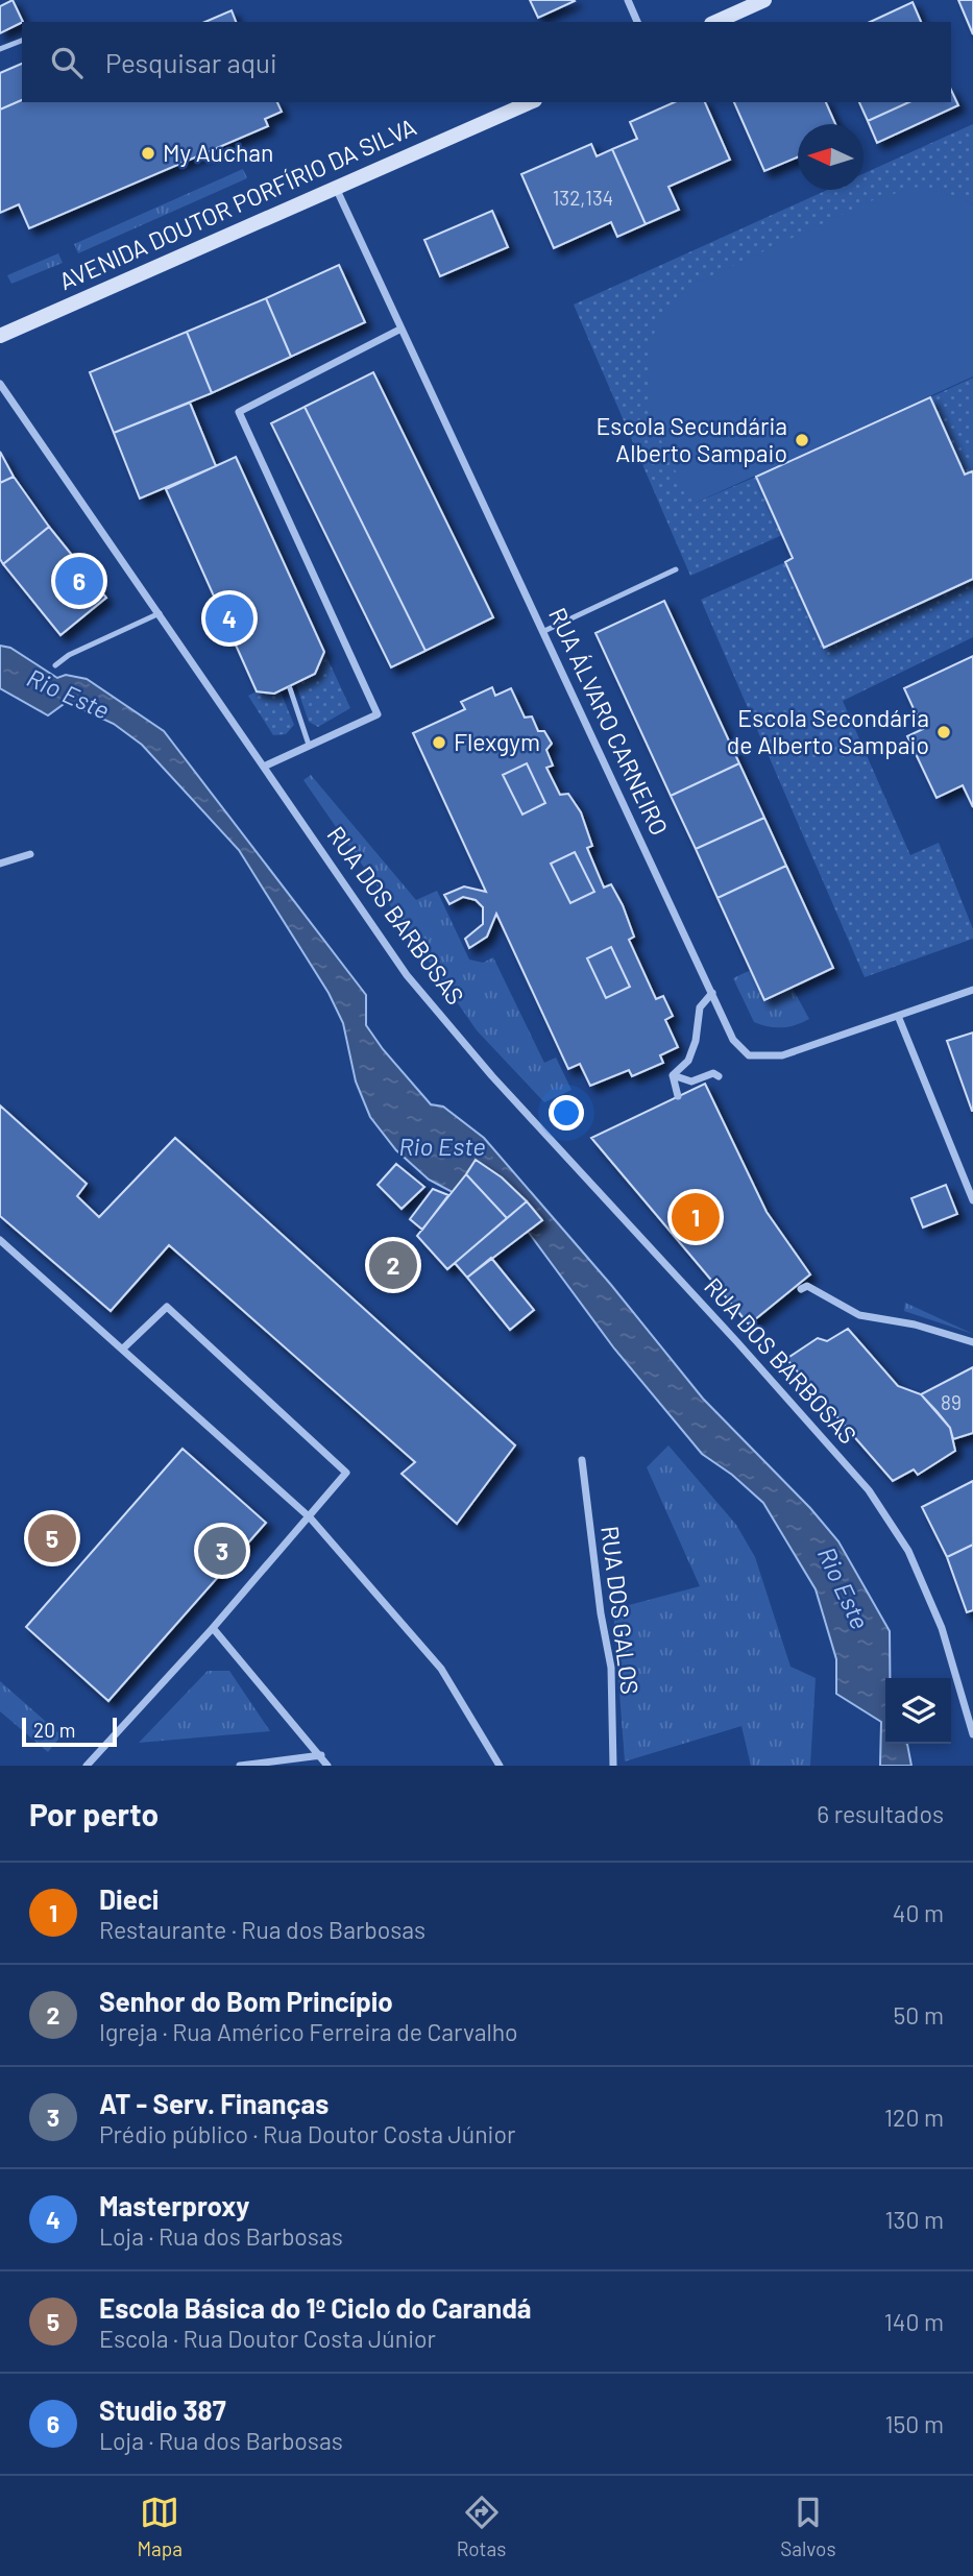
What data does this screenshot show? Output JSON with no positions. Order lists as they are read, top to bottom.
{
  "streets": {
    "main road": ["AVENIDA DOUTOR PORFÍRIO DA SILVA"],
    "street": ["RUA ÁLVARO CARNEIRO", "RUA DOS BARBOSAS", "RUA DOS GALOS"]
  },
  "crossings": [
    ["AVENIDA DOUTOR PORFÍRIO DA SILVA", "RUA ÁLVARO CARNEIRO"]
  ],
  "water": ["Rio Este"],
  "places": [
    "My Auchan",
    "Escola Secundária Alberto Sampaio",
    "Escola Secondária de Alberto Sampaio",
    "Flexgym"
  ],
  "house_numbers": ["132,134", "89"],
  "scale_bar": "20 m",
  "north": "left",
  "page": {
    "search": "Pesquisar aqui",
    "pins": [
      "6",
      "4",
      "1",
      "2",
      "5",
      "3"
    ],
    "scale": "20 m",
    "heading": ["Por perto", "6 resultados"],
    "list": [
      {
        "mark": "1",
        "name": "Dieci",
        "note": "Restaurante · Rua dos Barbosas",
        "value": "40 m"
      },
      {
        "mark": "2",
        "name": "Senhor do Bom Princípio",
        "note": "Igreja · Rua Américo Ferreira de Carvalho",
        "value": "50 m"
      },
      {
        "mark": "3",
        "name": "AT - Serv. Finanças",
        "note": "Prédio público · Rua Doutor Costa Júnior",
        "value": "120 m"
      },
      {
        "mark": "4",
        "name": "Masterproxy",
        "note": "Loja · Rua dos Barbosas",
        "value": "130 m"
      },
      {
        "mark": "5",
        "name": "Escola Básica do 1º Ciclo do Carandá",
        "note": "Escola · Rua Doutor Costa Júnior",
        "value": "140 m"
      },
      {
        "mark": "6",
        "name": "Studio 387",
        "note": "Loja · Rua dos Barbosas",
        "value": "150 m"
      }
    ],
    "nav": ["Mapa", "Rotas", "Salvos"]
  }
}
